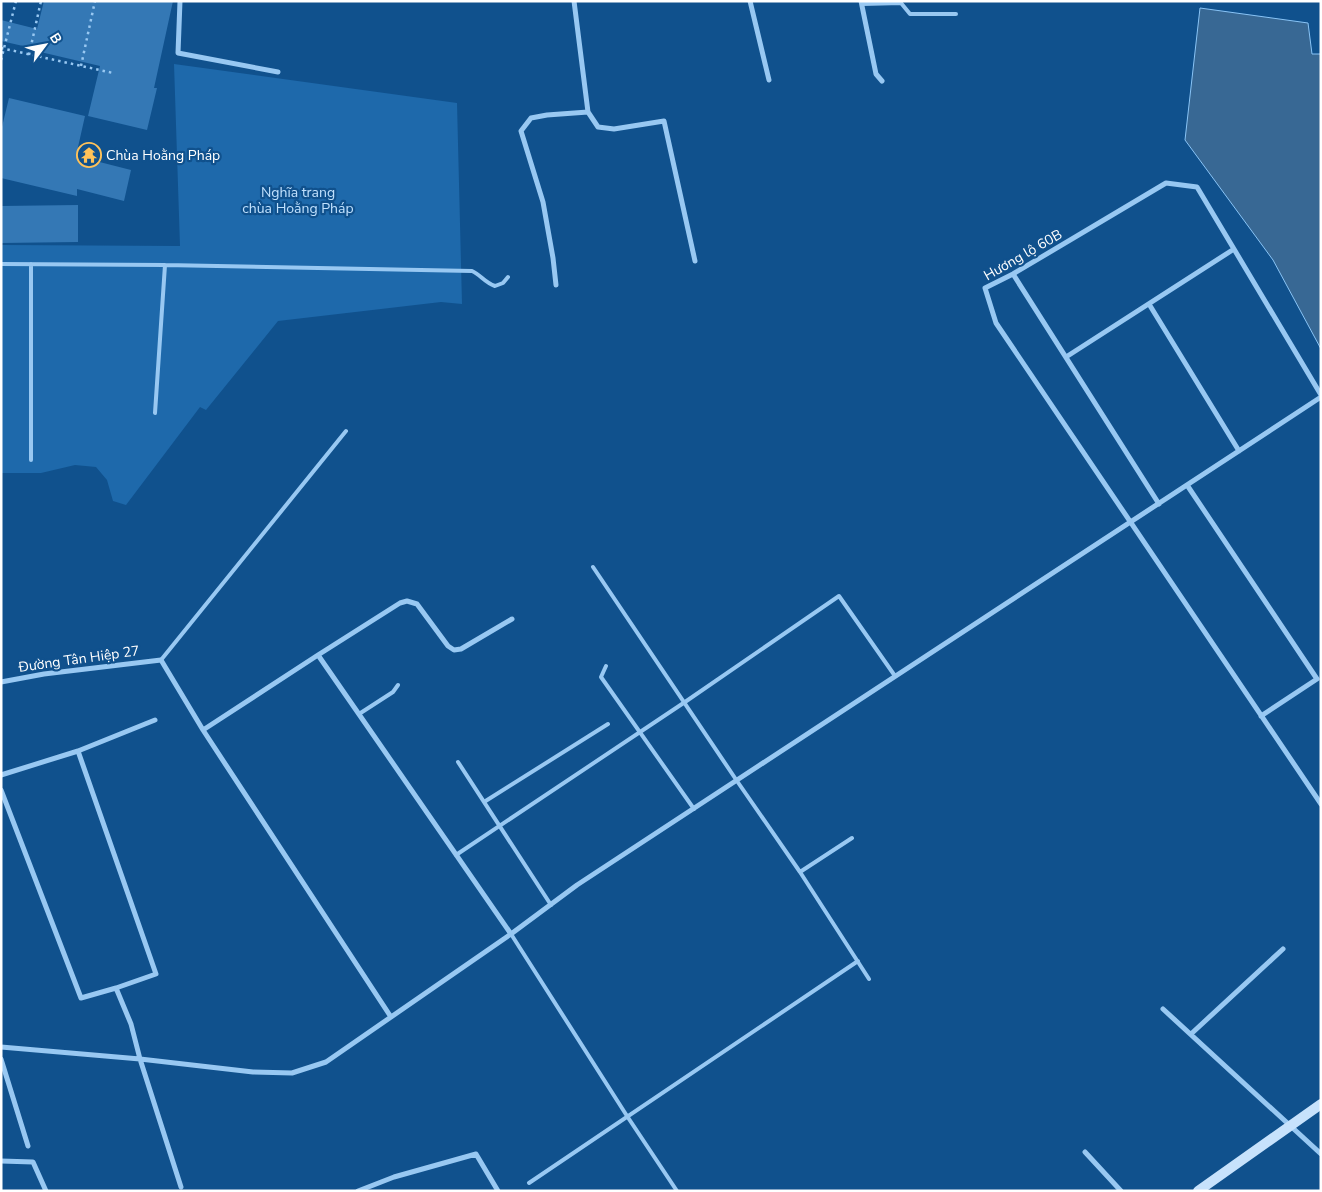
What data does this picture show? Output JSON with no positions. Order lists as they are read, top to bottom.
{
  "streets": {
    "street": ["Hương lộ 60B", "Đường Tân Hiệp 27"]
  },
  "parks": ["Nghĩa trang chùa Hoằng Pháp"],
  "places": {
    "temple": ["Chùa Hoằng Pháp"]
  },
  "north": "top right"
}
